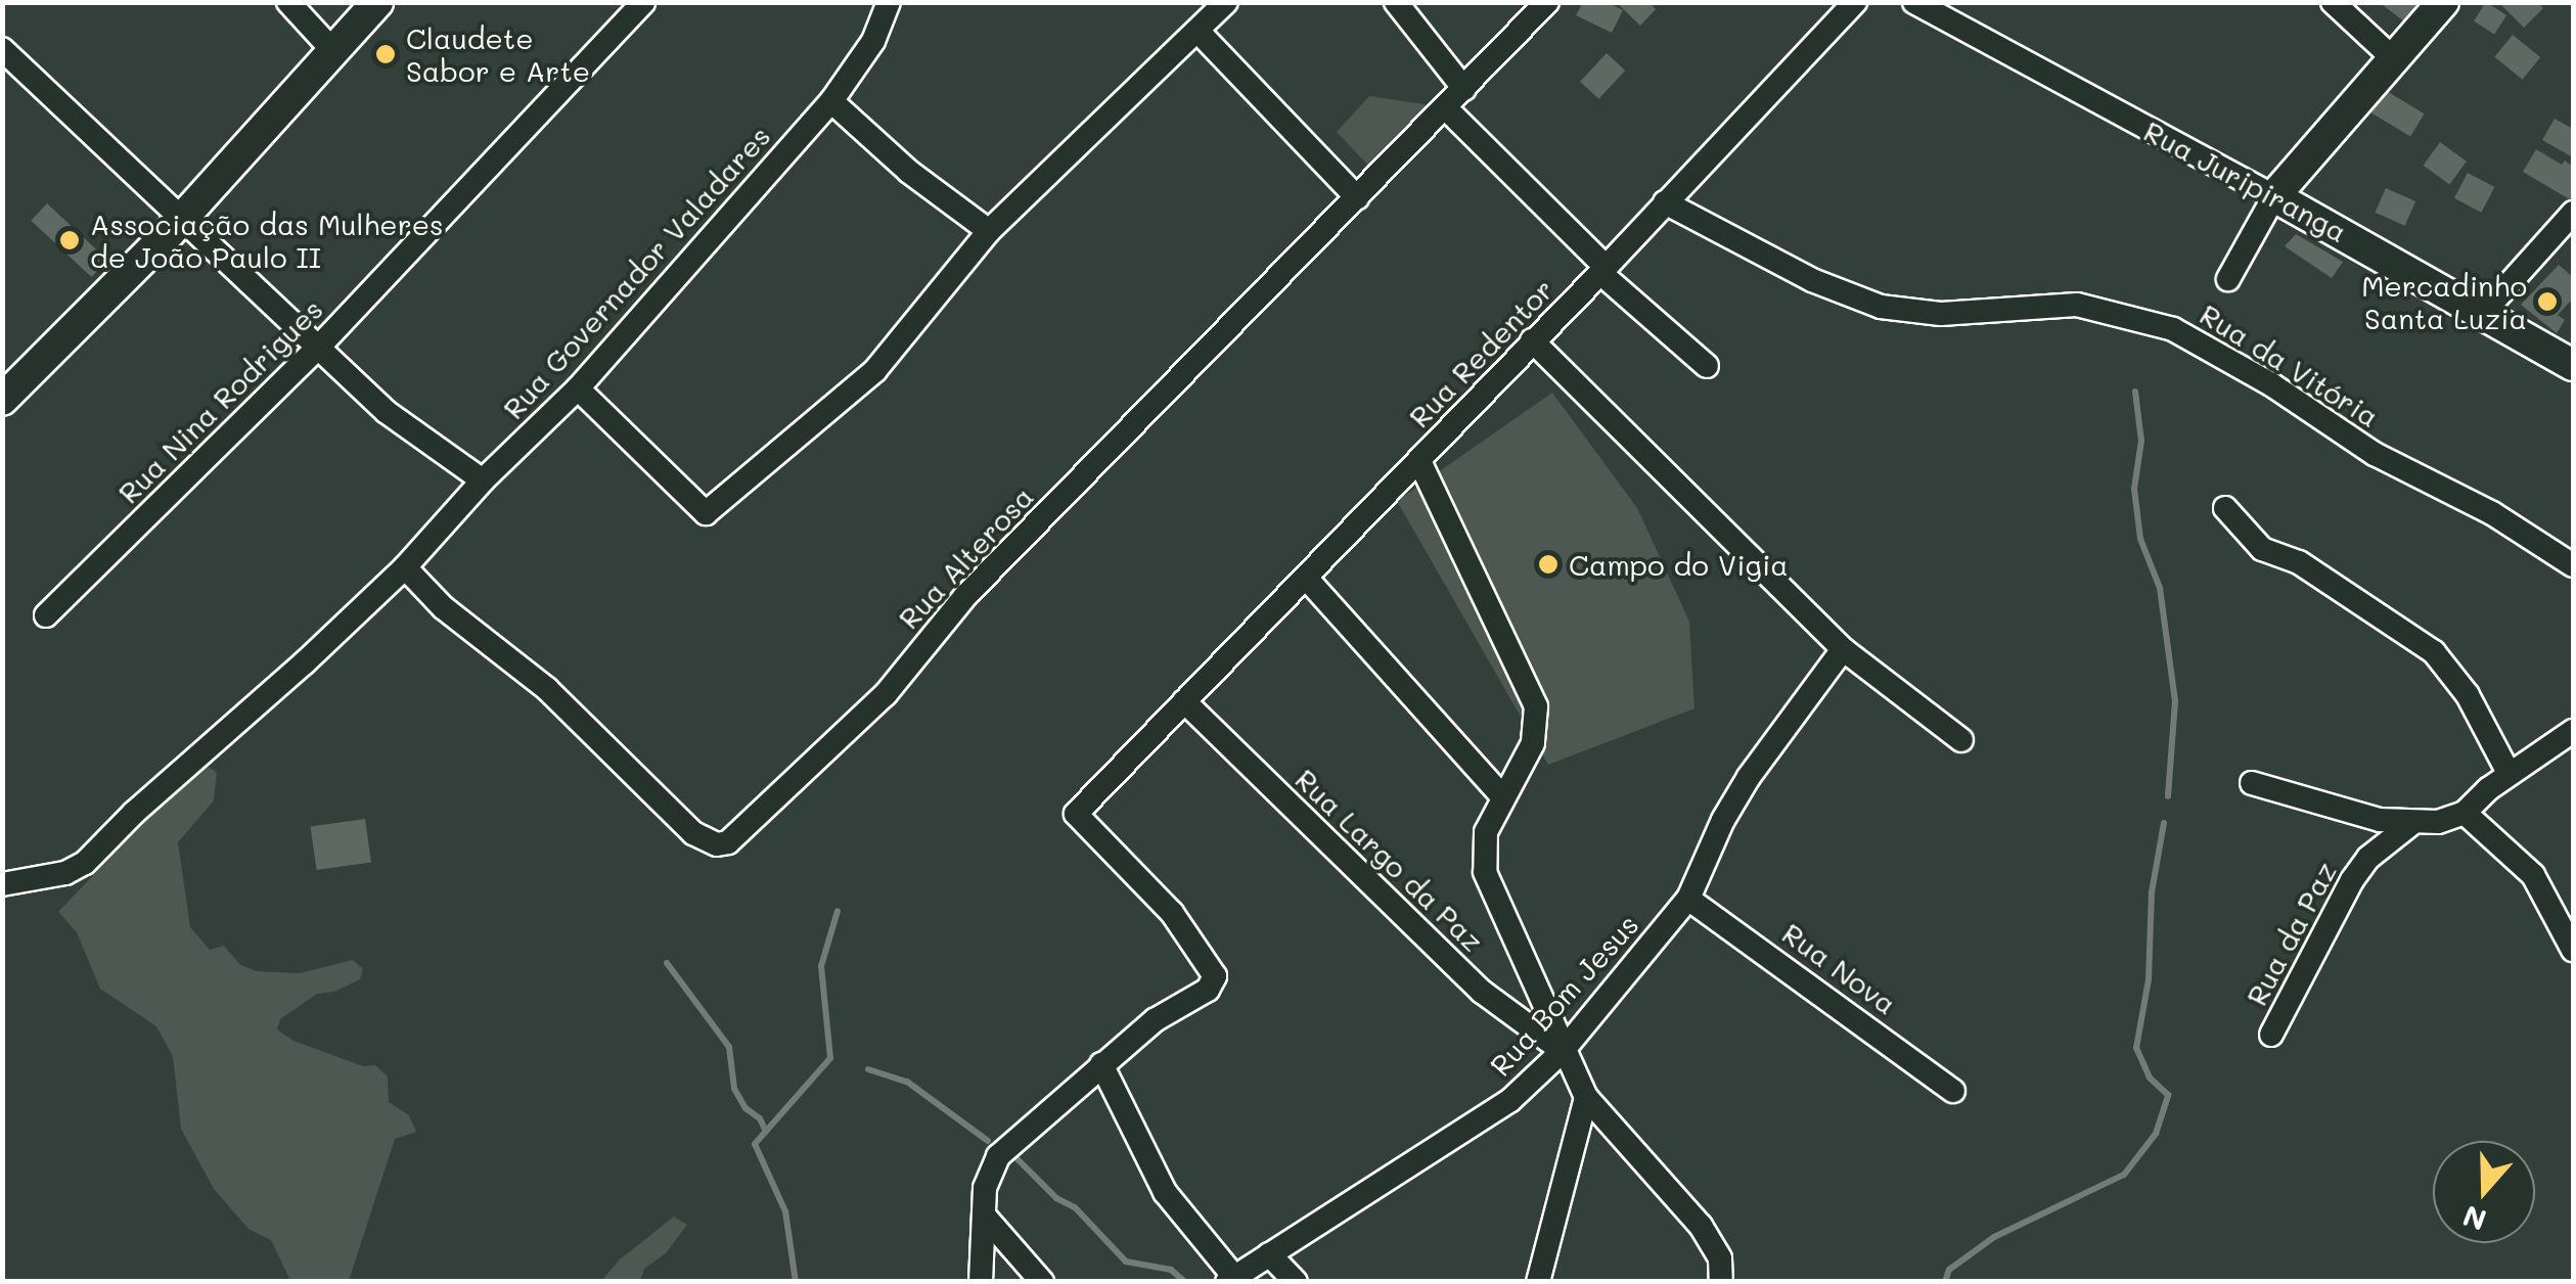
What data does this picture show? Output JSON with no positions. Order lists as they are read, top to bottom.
{
  "streets": {
    "street": [
      "Rua Juripiranga",
      "Rua Governador Valadares",
      "Rua Redentor",
      "Rua da Vitória",
      "Rua Nina Rodrigues",
      "Rua Alterosa",
      "Rua Largo da Paz",
      "Rua da Paz",
      "Rua Nova",
      "Rua Bom Jesus"
    ]
  },
  "crossings": [
    ["Rua Governador Valadares", "Rua Alterosa"],
    ["Rua Redentor", "Rua da Vitória"],
    ["Rua Redentor", "Rua Largo da Paz"],
    ["Rua Largo da Paz", "Rua Bom Jesus"],
    ["Rua Nova", "Rua Bom Jesus"]
  ],
  "places": [
    "Claudete Sabor e Arte",
    "Associação das Mulheres de João Paulo II",
    "Mercadinho Santa Luzia",
    "Campo do Vigia"
  ],
  "north": "bottom"
}
